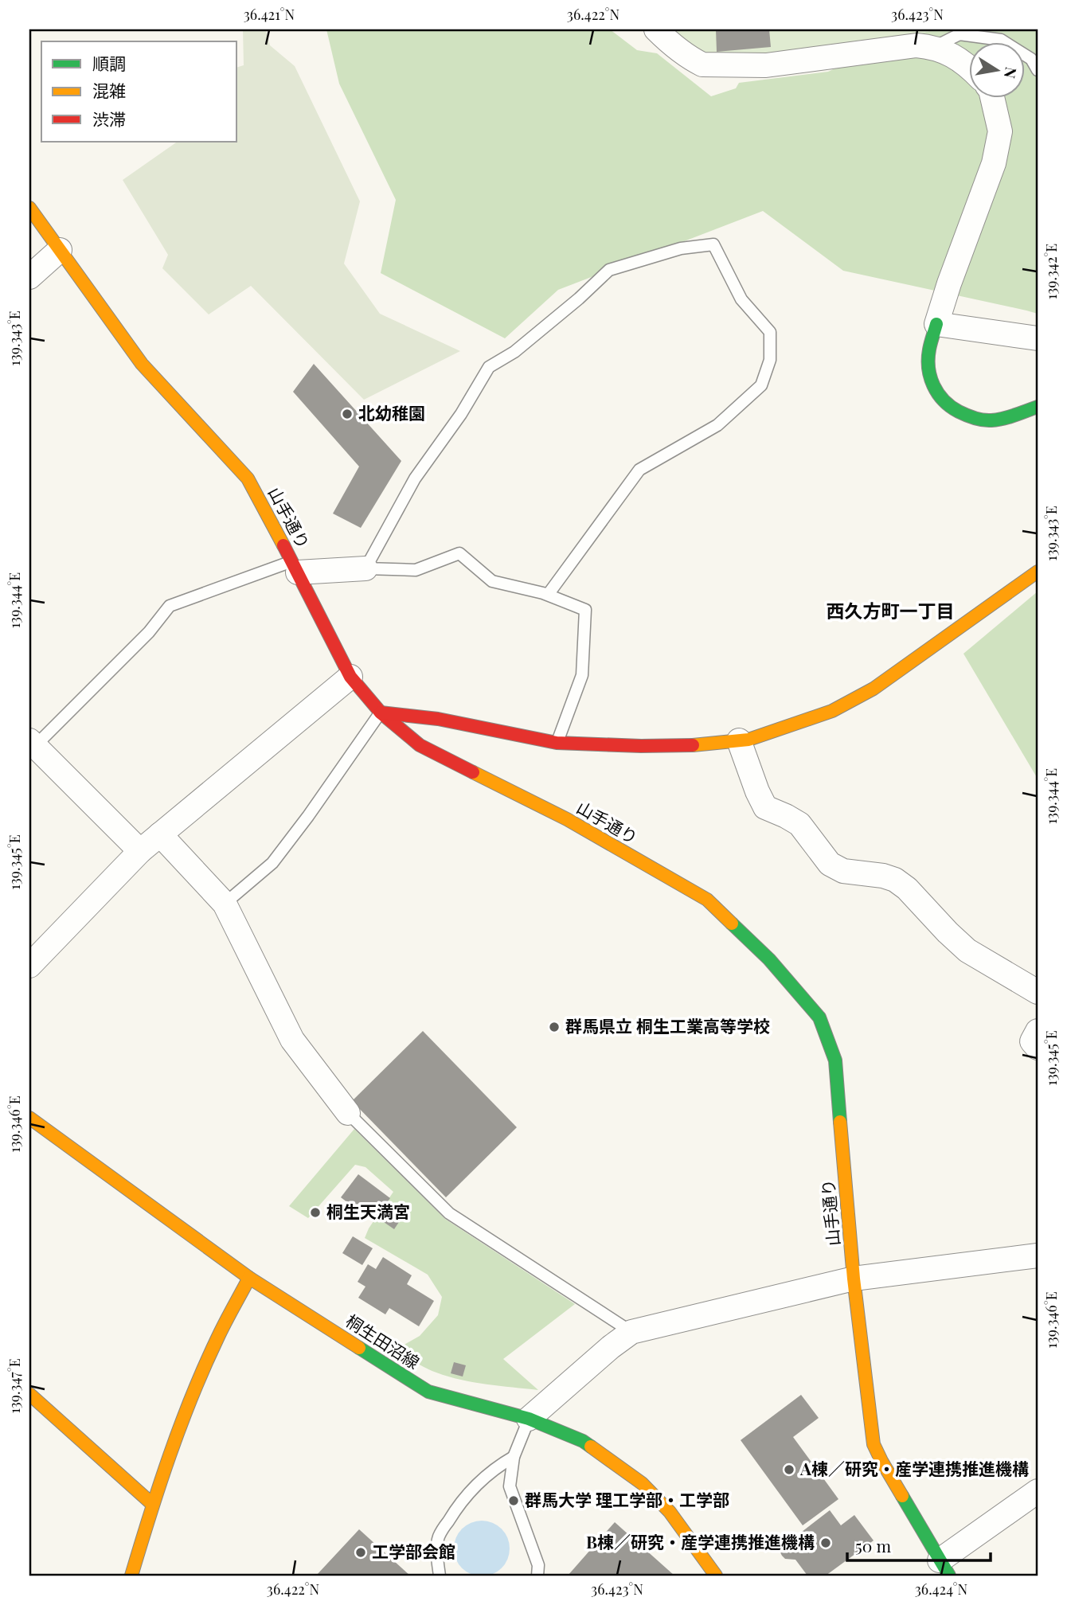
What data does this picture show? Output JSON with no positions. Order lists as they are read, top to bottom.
{
  "streets": {
    "street": ["山手通り", "桐生田沼線"]
  },
  "districts": ["西久方町一丁目"],
  "places": [
    "北幼稚園",
    "群馬県立 桐生工業高等学校",
    "桐生天満宮",
    "A棟／研究・産学連携推進機構",
    "群馬大学 理工学部・工学部",
    "B棟／研究・産学連携推進機構",
    "工学部会館"
  ],
  "legend": ["順調", "混雑", "渋滞"],
  "scale_bar": "50 m",
  "north": "right",
  "coordinates": [
    "36.421°N",
    "36.422°N",
    "36.423°N",
    "139.342°E",
    "139.343°E",
    "139.344°E",
    "139.345°E",
    "139.346°E",
    "139.347°E",
    "36.424°N"
  ]
}
